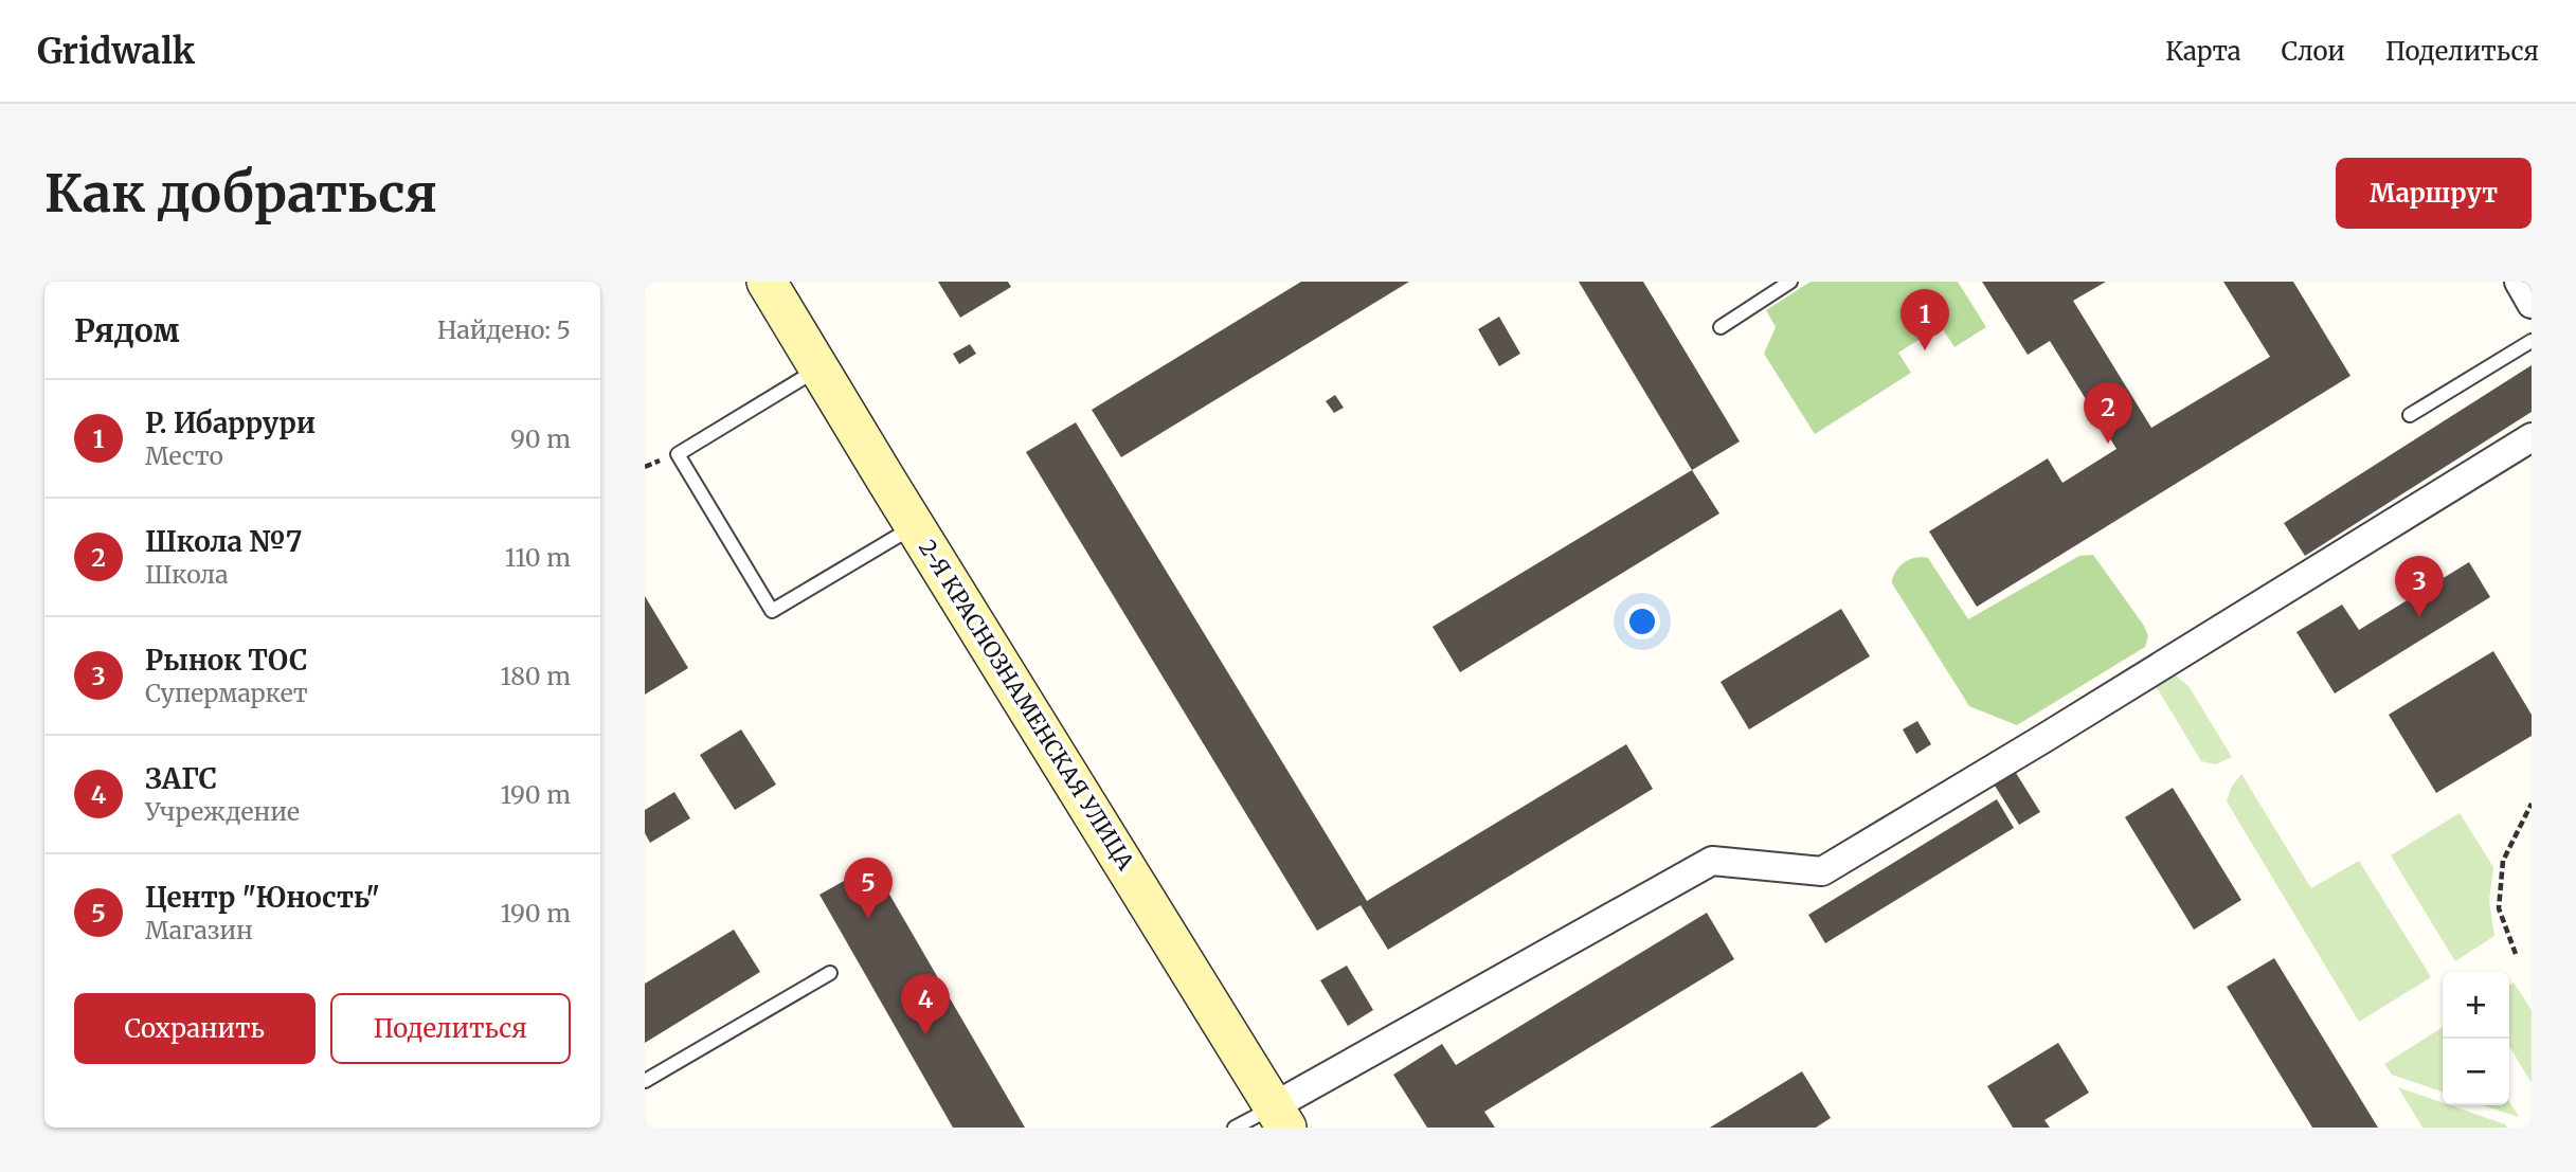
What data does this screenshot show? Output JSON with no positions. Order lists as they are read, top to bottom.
{
  "streets": {
    "street": ["2-Я КРАСНОЗНАМЕНСКАЯ УЛИЦА"]
  },
  "page": {
    "header": "Gridwalk",
    "nav": ["Карта", "Слои", "Поделиться"],
    "buttons": [
      "Маршрут",
      ["Сохранить", "Поделиться"]
    ],
    "title": "Как добраться",
    "heading": ["Рядом", "Найдено: 5"],
    "pins": [
      "1",
      "2",
      "3",
      "5",
      "4"
    ],
    "list": [
      {
        "mark": "1",
        "name": "Р. Ибаррури",
        "note": "Место",
        "value": "90 m"
      },
      {
        "mark": "2",
        "name": "Школа №7",
        "note": "Школа",
        "value": "110 m"
      },
      {
        "mark": "3",
        "name": "Рынок ТОС",
        "note": "Супермаркет",
        "value": "180 m"
      },
      {
        "mark": "4",
        "name": "ЗАГС",
        "note": "Учреждение",
        "value": "190 m"
      },
      {
        "mark": "5",
        "name": "Центр \"Юность\"",
        "note": "Магазин",
        "value": "190 m"
      }
    ],
    "map_buttons": ["+", "−"]
  }
}
